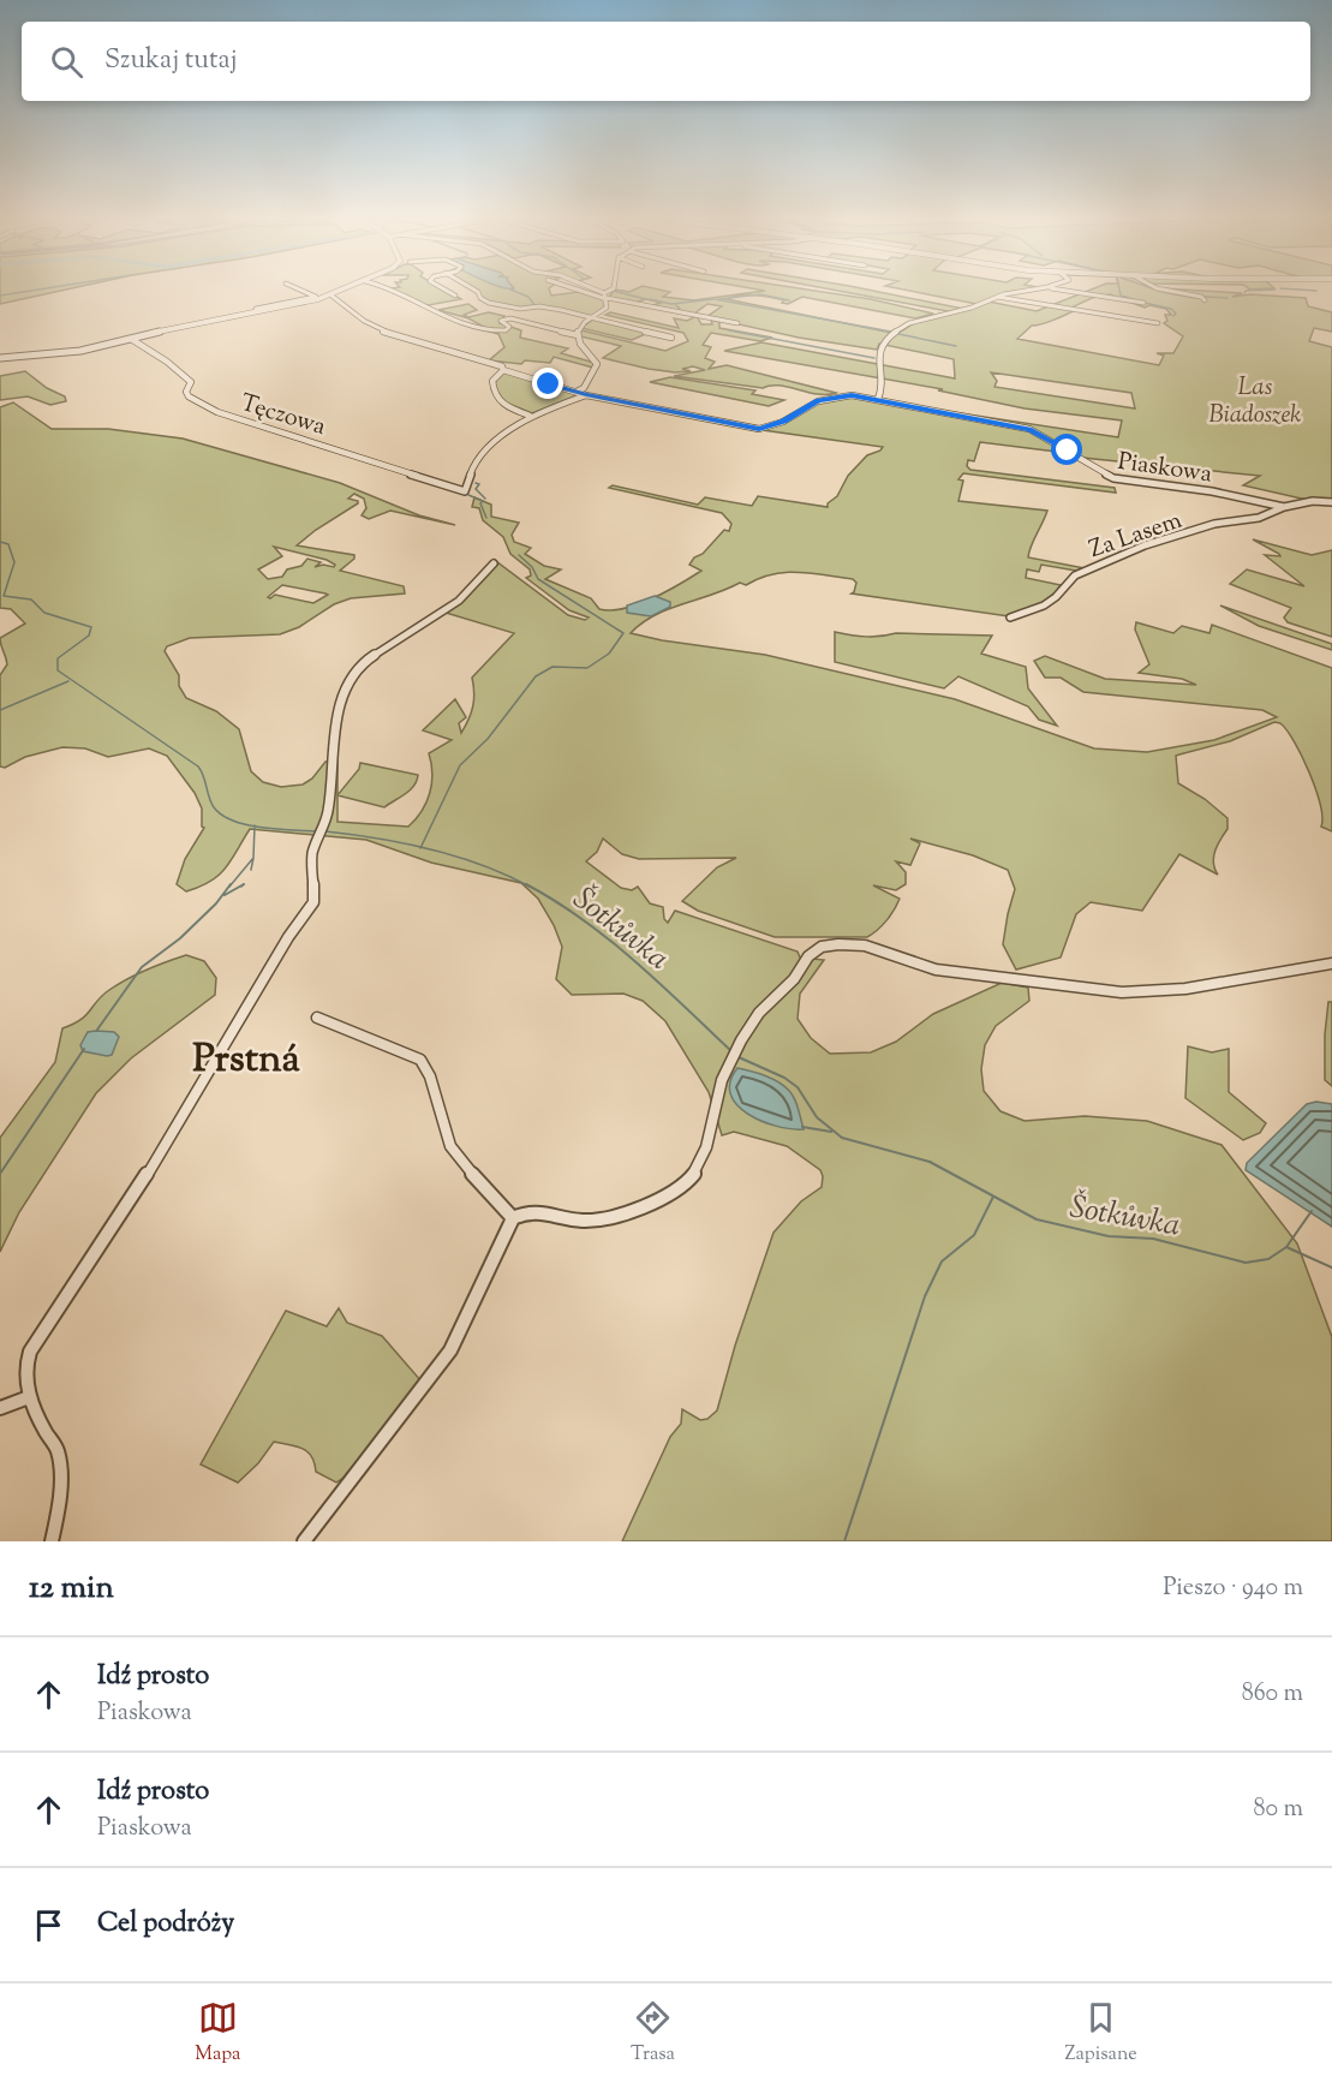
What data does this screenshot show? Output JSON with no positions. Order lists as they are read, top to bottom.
{
  "streets": {
    "street": ["Tęczowa", "Piaskowa", "Za Lasem"]
  },
  "crossings": [
    ["Piaskowa", "Za Lasem"]
  ],
  "districts": ["Prstná"],
  "water": ["Šotkůvka"],
  "parks": ["Las Biadoszek"],
  "page": {
    "search": "Szukaj tutaj",
    "heading": ["12 min", "Pieszo · 940 m"],
    "list": [
      ["Idź prosto", "Piaskowa", "860 m"],
      ["Idź prosto", "Piaskowa", "80 m"],
      "Cel podróży"
    ],
    "nav": ["Mapa", "Trasa", "Zapisane"]
  }
}
